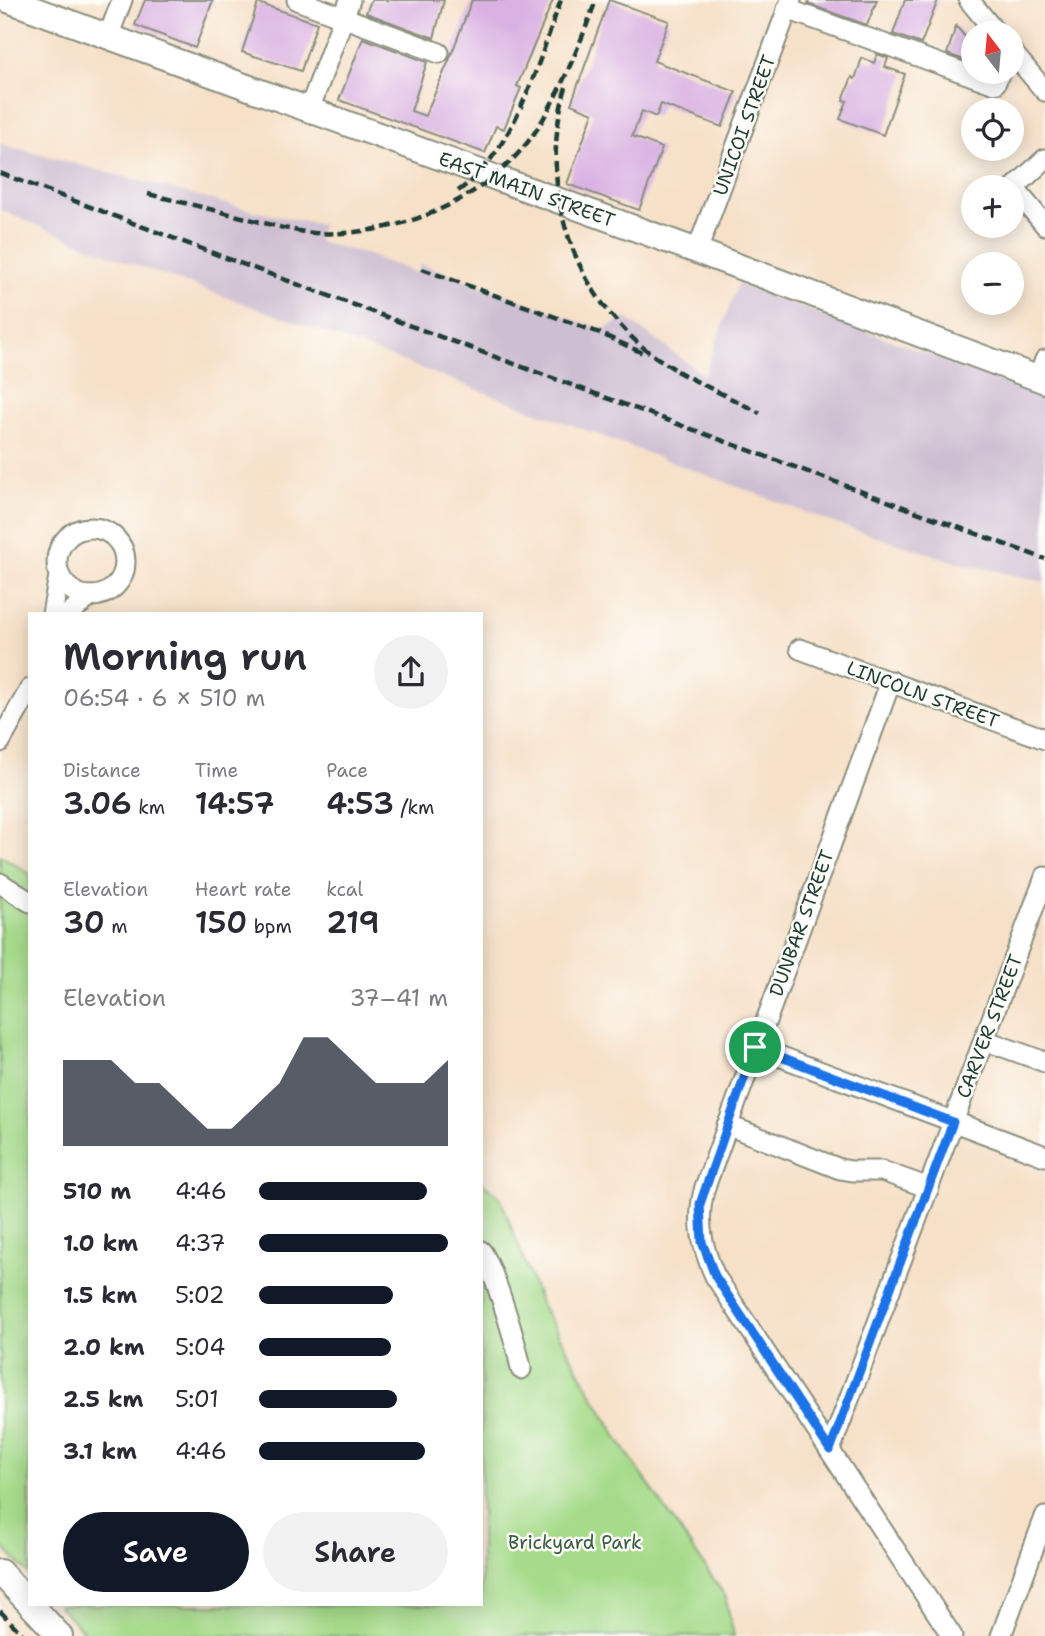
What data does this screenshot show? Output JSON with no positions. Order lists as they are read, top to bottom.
{
  "streets": {
    "main road": ["EAST MAIN STREET"],
    "street": [
      "UNICOI STREET",
      "LINCOLN STREET",
      "DUNBAR STREET",
      "CARVER STREET"
    ]
  },
  "crossings": [
    ["UNICOI STREET", "EAST MAIN STREET"],
    ["LINCOLN STREET", "DUNBAR STREET"],
    ["DUNBAR STREET", "CARVER STREET"]
  ],
  "parks": ["Brickyard Park"],
  "north": "top",
  "page": {
    "map_buttons": ["+", "−"],
    "heading": ["Morning run", "06:54 · 6 × 510 m"],
    "stats": [
      ["Distance", "3.06 km"],
      ["Time", "14:57"],
      ["Pace", "4:53 /km"],
      ["Elevation", "30 m"],
      ["Heart rate", "150 bpm"],
      ["kcal", "219"]
    ],
    "chart": ["Elevation", "37–41 m"],
    "list": [
      {
        "name": "510 m",
        "note": "4:46"
      },
      {
        "name": "1.0 km",
        "note": "4:37"
      },
      {
        "name": "1.5 km",
        "note": "5:02"
      },
      {
        "name": "2.0 km",
        "note": "5:04"
      },
      {
        "name": "2.5 km",
        "note": "5:01"
      },
      {
        "name": "3.1 km",
        "note": "4:46"
      }
    ],
    "buttons": ["Save", "Share"]
  }
}
